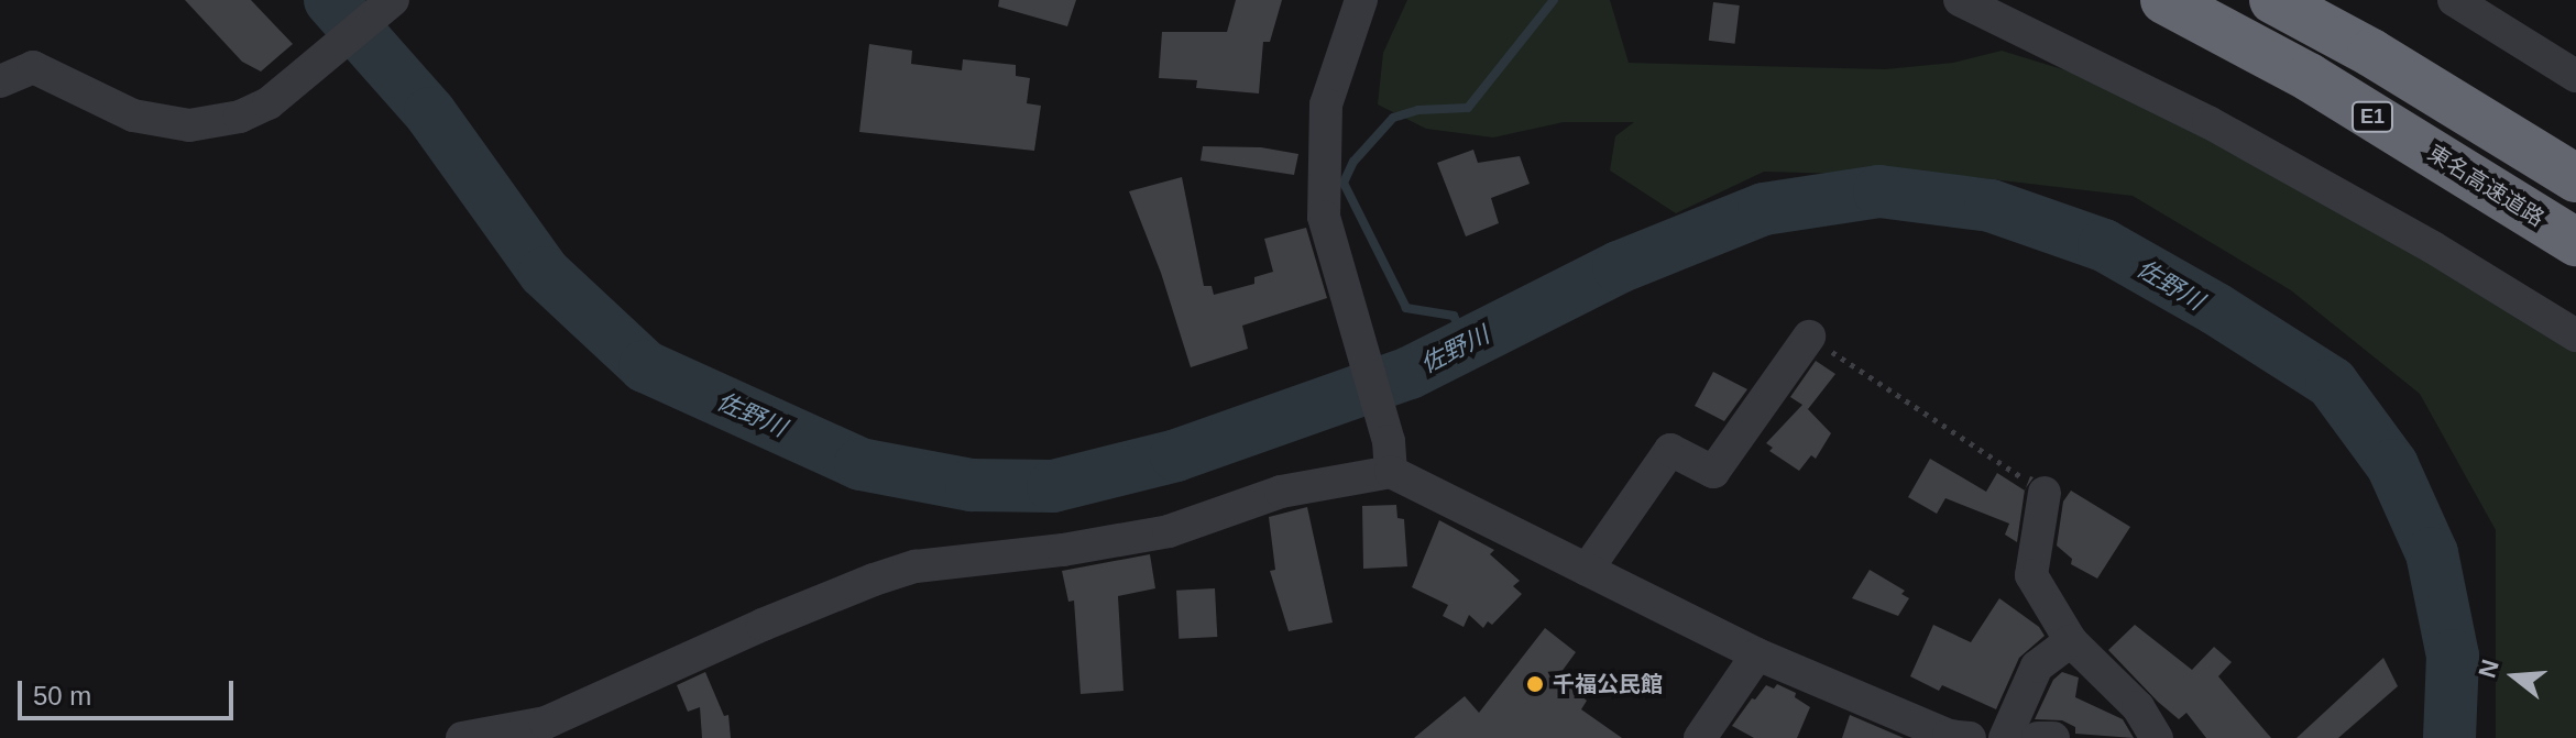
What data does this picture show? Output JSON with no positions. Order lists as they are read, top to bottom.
{
  "streets": {
    "highway": ["E1", "東名高速道路"]
  },
  "water": ["佐野川"],
  "places": ["千福公民館"],
  "scale_bar": "50 m",
  "north": "left"
}
